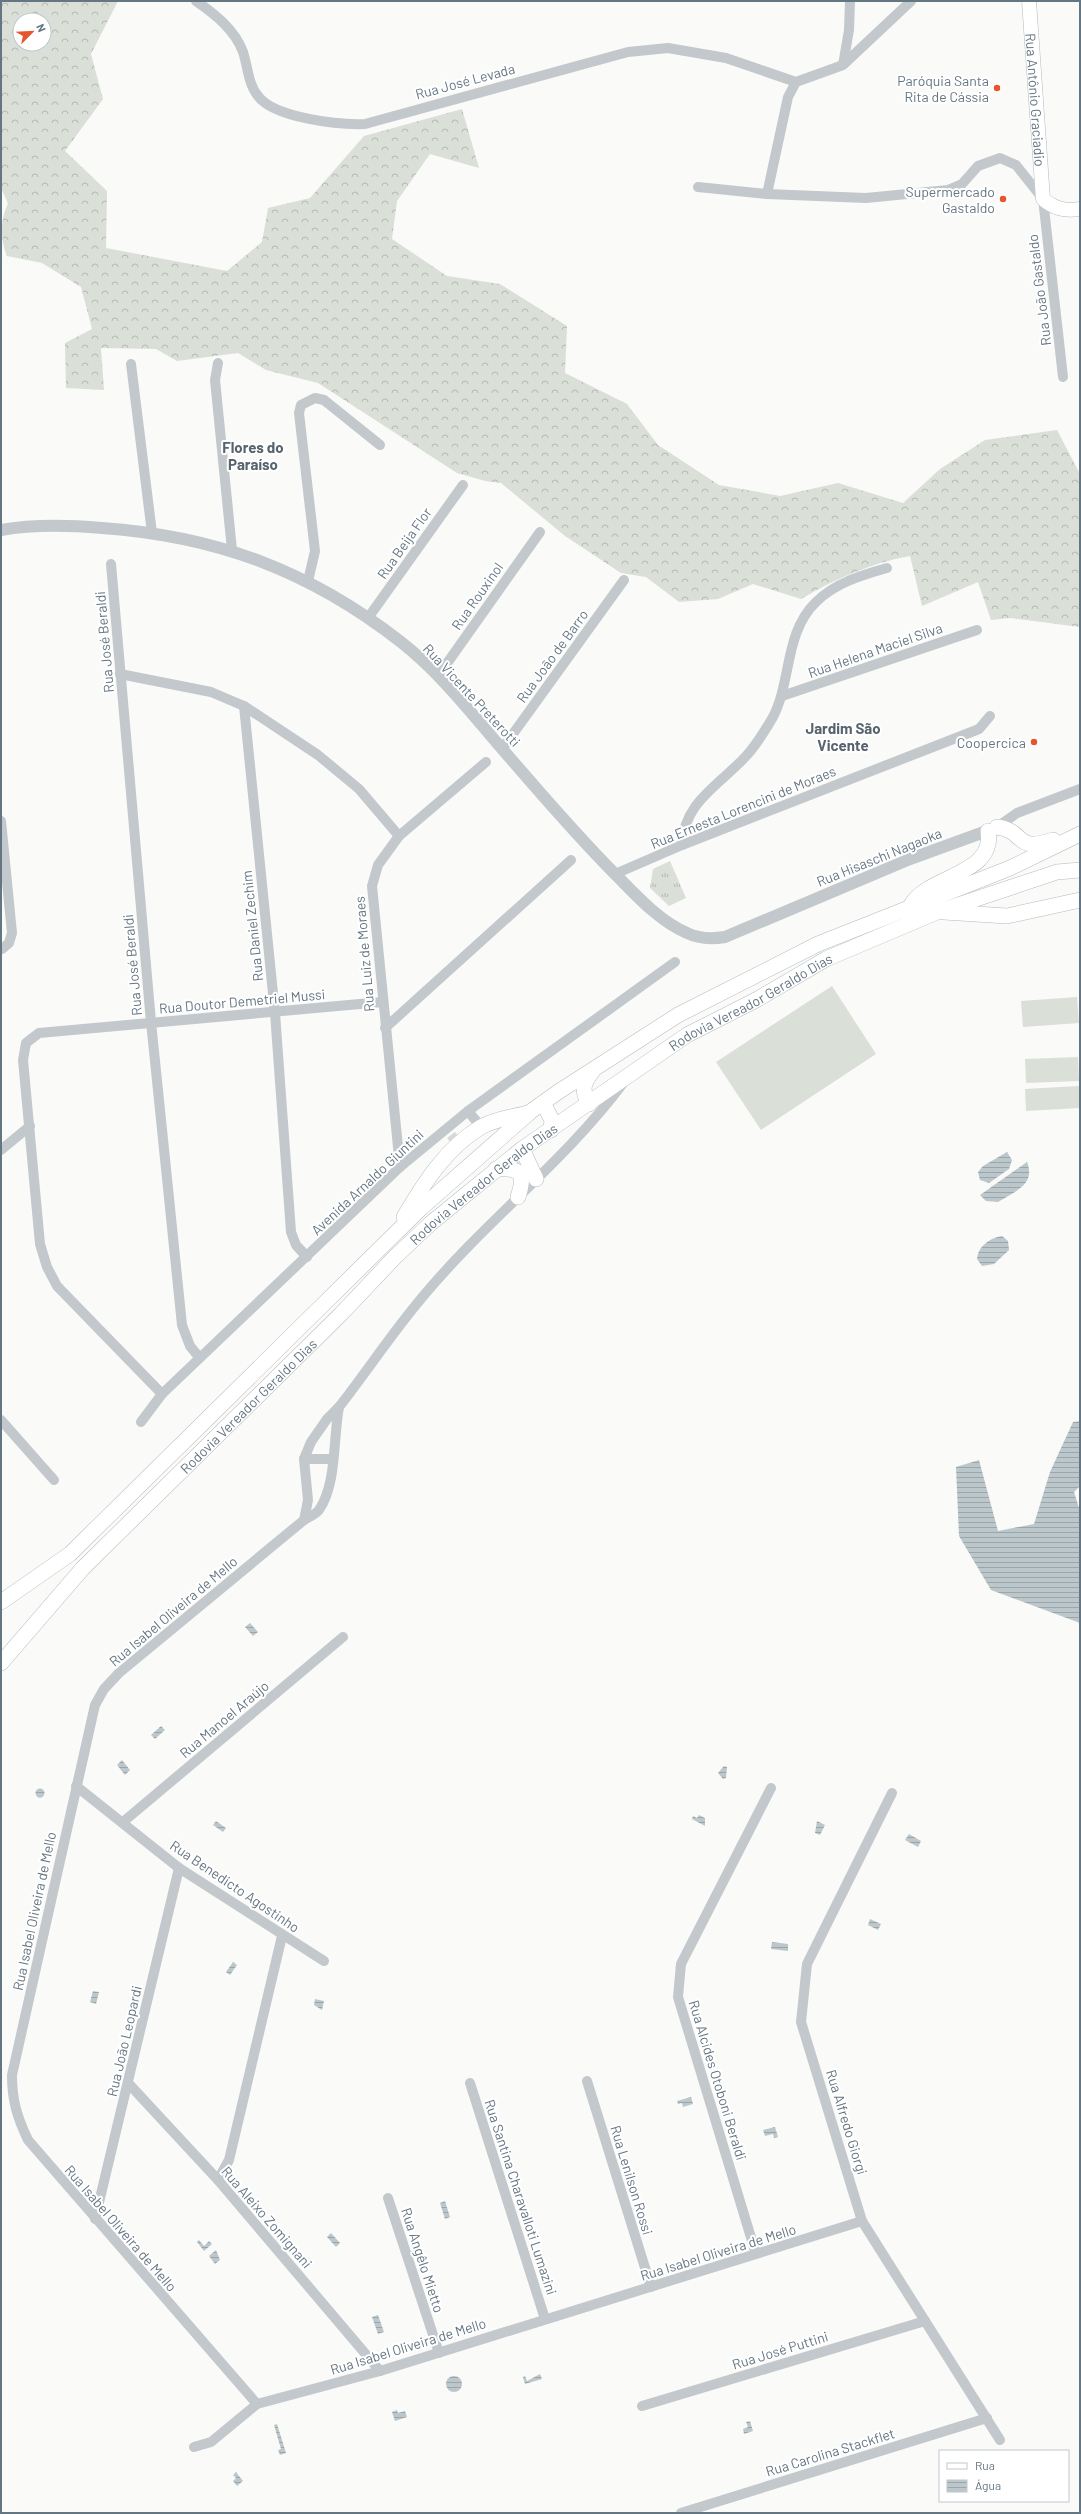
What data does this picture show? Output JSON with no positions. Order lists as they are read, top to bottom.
{
  "streets": {
    "main road": ["Rua Antônio Graciadio", "Rodovia Vereador Geraldo Dias"],
    "street": [
      "Rua José Levada",
      "Rua João Gastaldo",
      "Rua Beija Flor",
      "Rua Rouxinol",
      "Rua José Beraldi",
      "Rua Helena Maciel Silva",
      "Rua João de Barro",
      "Rua Vicente Preterotti",
      "Rua Ernesta Lorencini de Moraes",
      "Rua Hisaschi Nagaoka",
      "Rua Daniel Zechim",
      "Rua Luiz de Moraes",
      "Rua Doutor Demetriel Mussi",
      "Avenida Arnaldo Giuntini",
      "Rua Isabel Oliveira de Mello",
      "Rua Manoel Araújo",
      "Rua Benedicto Agostinho",
      "Rua João Leopardi",
      "Rua Alcides Otoboni Beraldi",
      "Rua Alfredo Giorgi",
      "Rua Lenilson Rossi",
      "Rua Santina Charavalloti Lumazini",
      "Rua Aleixo Zomignani",
      "Rua Angêlo Mietto",
      "Rua José Puttini",
      "Rua Carolina Stackflet"
    ]
  },
  "crossings": [
    ["Rua Antônio Graciadio", "Rua João Gastaldo"],
    ["Rua Beija Flor", "Rua Vicente Preterotti"],
    ["Rua Rouxinol", "Rua Vicente Preterotti"],
    ["Rua José Beraldi", "Rua Doutor Demetriel Mussi"],
    ["Rua José Beraldi", "Avenida Arnaldo Giuntini"],
    ["Rua João de Barro", "Rua Vicente Preterotti"],
    ["Rua Vicente Preterotti", "Rua Ernesta Lorencini de Moraes"],
    ["Rua Vicente Preterotti", "Rua Hisaschi Nagaoka"],
    ["Rua Daniel Zechim", "Rua Doutor Demetriel Mussi"],
    ["Rua Daniel Zechim", "Avenida Arnaldo Giuntini"],
    ["Rua Luiz de Moraes", "Rua Doutor Demetriel Mussi"],
    ["Rua Luiz de Moraes", "Avenida Arnaldo Giuntini"],
    ["Rua Doutor Demetriel Mussi", "Avenida Arnaldo Giuntini"],
    ["Rua Isabel Oliveira de Mello", "Rua Benedicto Agostinho"],
    ["Rua Isabel Oliveira de Mello", "Rua João Leopardi"],
    ["Rua Isabel Oliveira de Mello", "Rua Alcides Otoboni Beraldi"],
    ["Rua Isabel Oliveira de Mello", "Rua Alfredo Giorgi"],
    ["Rua Isabel Oliveira de Mello", "Rua Lenilson Rossi"],
    ["Rua Isabel Oliveira de Mello", "Rua Santina Charavalloti Lumazini"],
    ["Rua Isabel Oliveira de Mello", "Rua Aleixo Zomignani"],
    ["Rua Isabel Oliveira de Mello", "Rua Angêlo Mietto"],
    ["Rua Manoel Araújo", "Rua Benedicto Agostinho"],
    ["Rua Benedicto Agostinho", "Rua João Leopardi"],
    ["Rua João Leopardi", "Rua Aleixo Zomignani"],
    ["Rua Alfredo Giorgi", "Rua José Puttini"],
    ["Rua Alfredo Giorgi", "Rua Carolina Stackflet"]
  ],
  "districts": ["Flores do Paraíso", "Jardim São Vicente"],
  "places": ["Paróquia Santa Rita de Cássia", "Supermercado Gastaldo", "Coopercica"],
  "legend": ["Rua", "Água"],
  "north": "top right"
}
